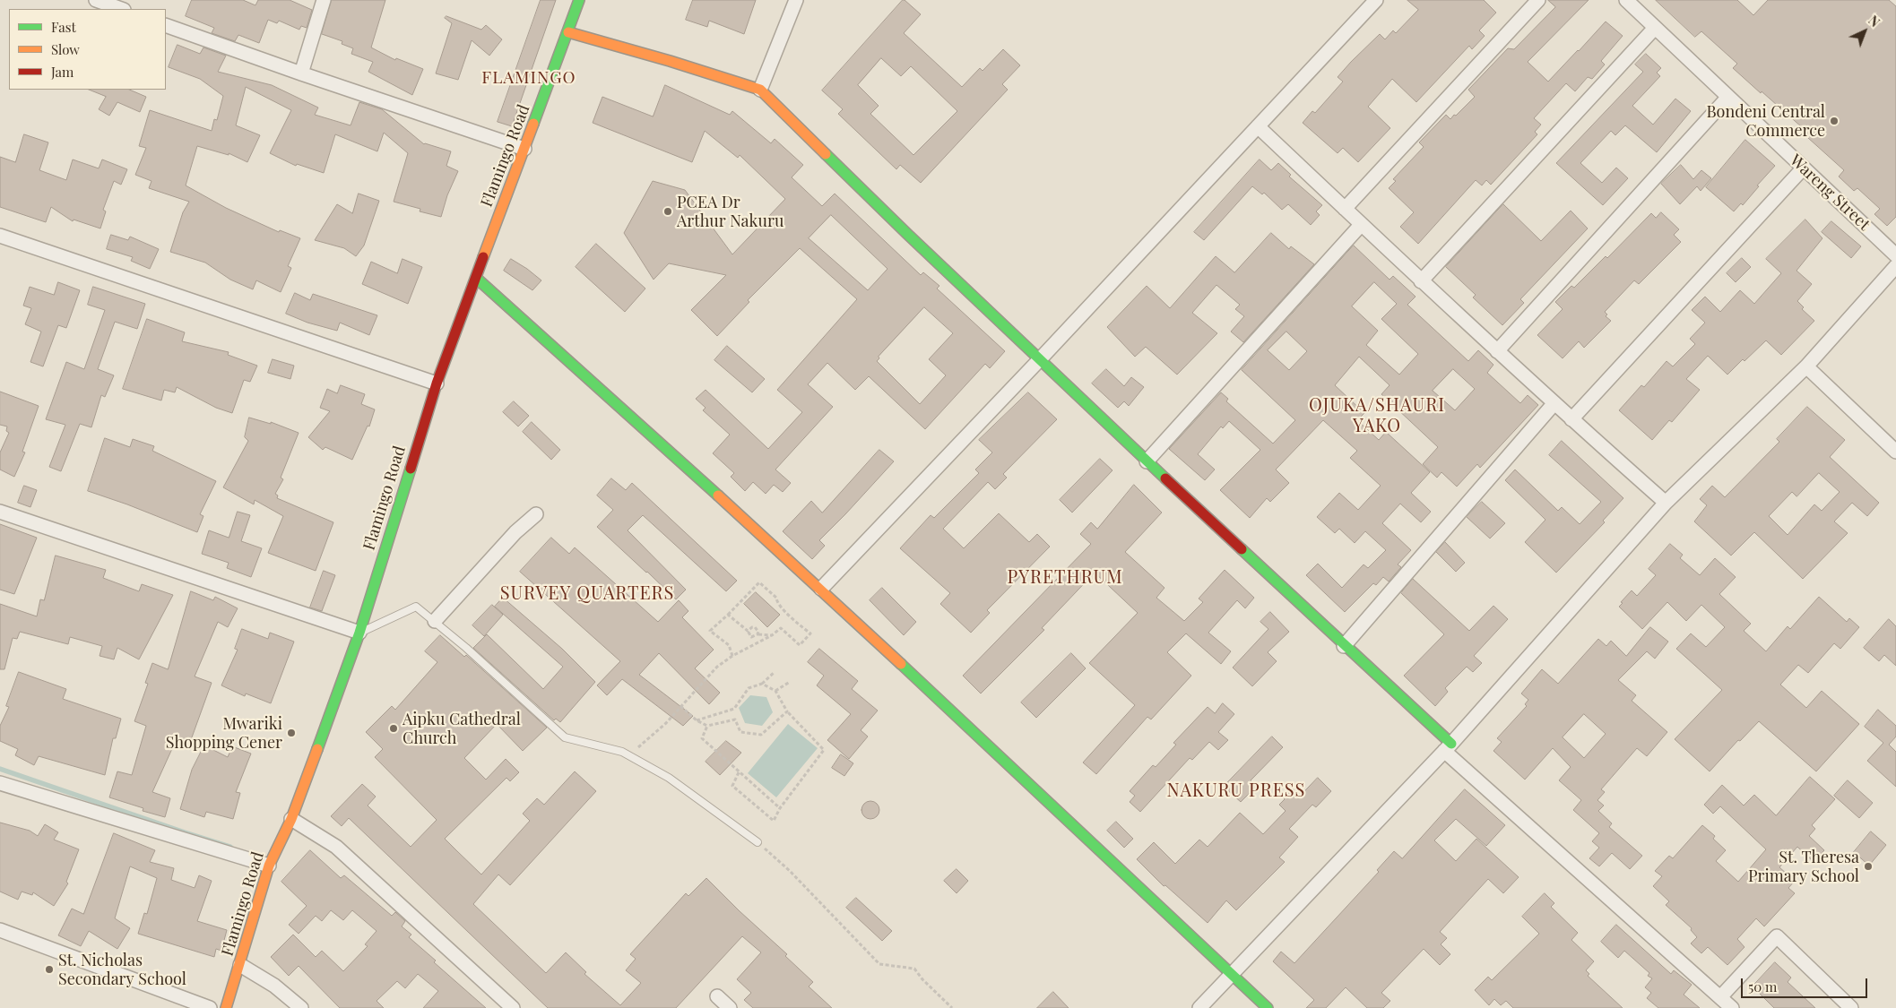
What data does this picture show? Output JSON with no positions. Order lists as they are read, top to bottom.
{
  "streets": {
    "street": ["Flamingo Road", "Wareng Street"]
  },
  "districts": [
    "FLAMINGO",
    "OJUKA/SHAURI YAKO",
    "PYRETHRUM",
    "SURVEY QUARTERS",
    "NAKURU PRESS"
  ],
  "places": [
    "Bondeni Central Commerce",
    "PCEA Dr Arthur Nakuru",
    "Aipku Cathedral Church",
    "Mwariki Shopping Cener",
    "St. Theresa Primary School",
    "St. Nicholas Secondary School"
  ],
  "legend": ["Fast", "Slow", "Jam"],
  "scale_bar": "50 m",
  "north": "top right"
}
